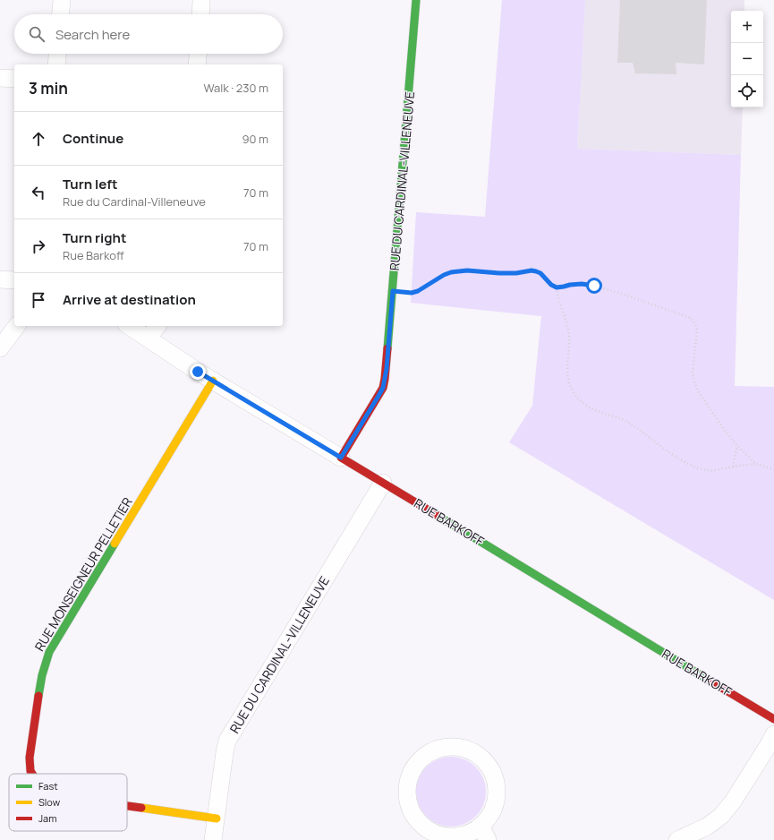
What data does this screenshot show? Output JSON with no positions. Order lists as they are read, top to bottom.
{
  "streets": {
    "street": ["RUE DU CARDINAL-VILLENEUVE", "RUE BARKOFF", "RUE MONSEIGNEUR PELLETIER"]
  },
  "crossings": [
    ["RUE DU CARDINAL-VILLENEUVE", "RUE BARKOFF"],
    ["RUE DU CARDINAL-VILLENEUVE", "RUE MONSEIGNEUR PELLETIER"],
    ["RUE BARKOFF", "RUE MONSEIGNEUR PELLETIER"]
  ],
  "legend": ["Fast", "Slow", "Jam"],
  "page": {
    "map_buttons": ["+", "−"],
    "search": "Search here",
    "heading": ["3 min", "Walk · 230 m"],
    "list": [
      ["Continue", "90 m"],
      ["Turn left", "Rue du Cardinal-Villeneuve", "70 m"],
      ["Turn right", "Rue Barkoff", "70 m"],
      "Arrive at destination"
    ]
  }
}
